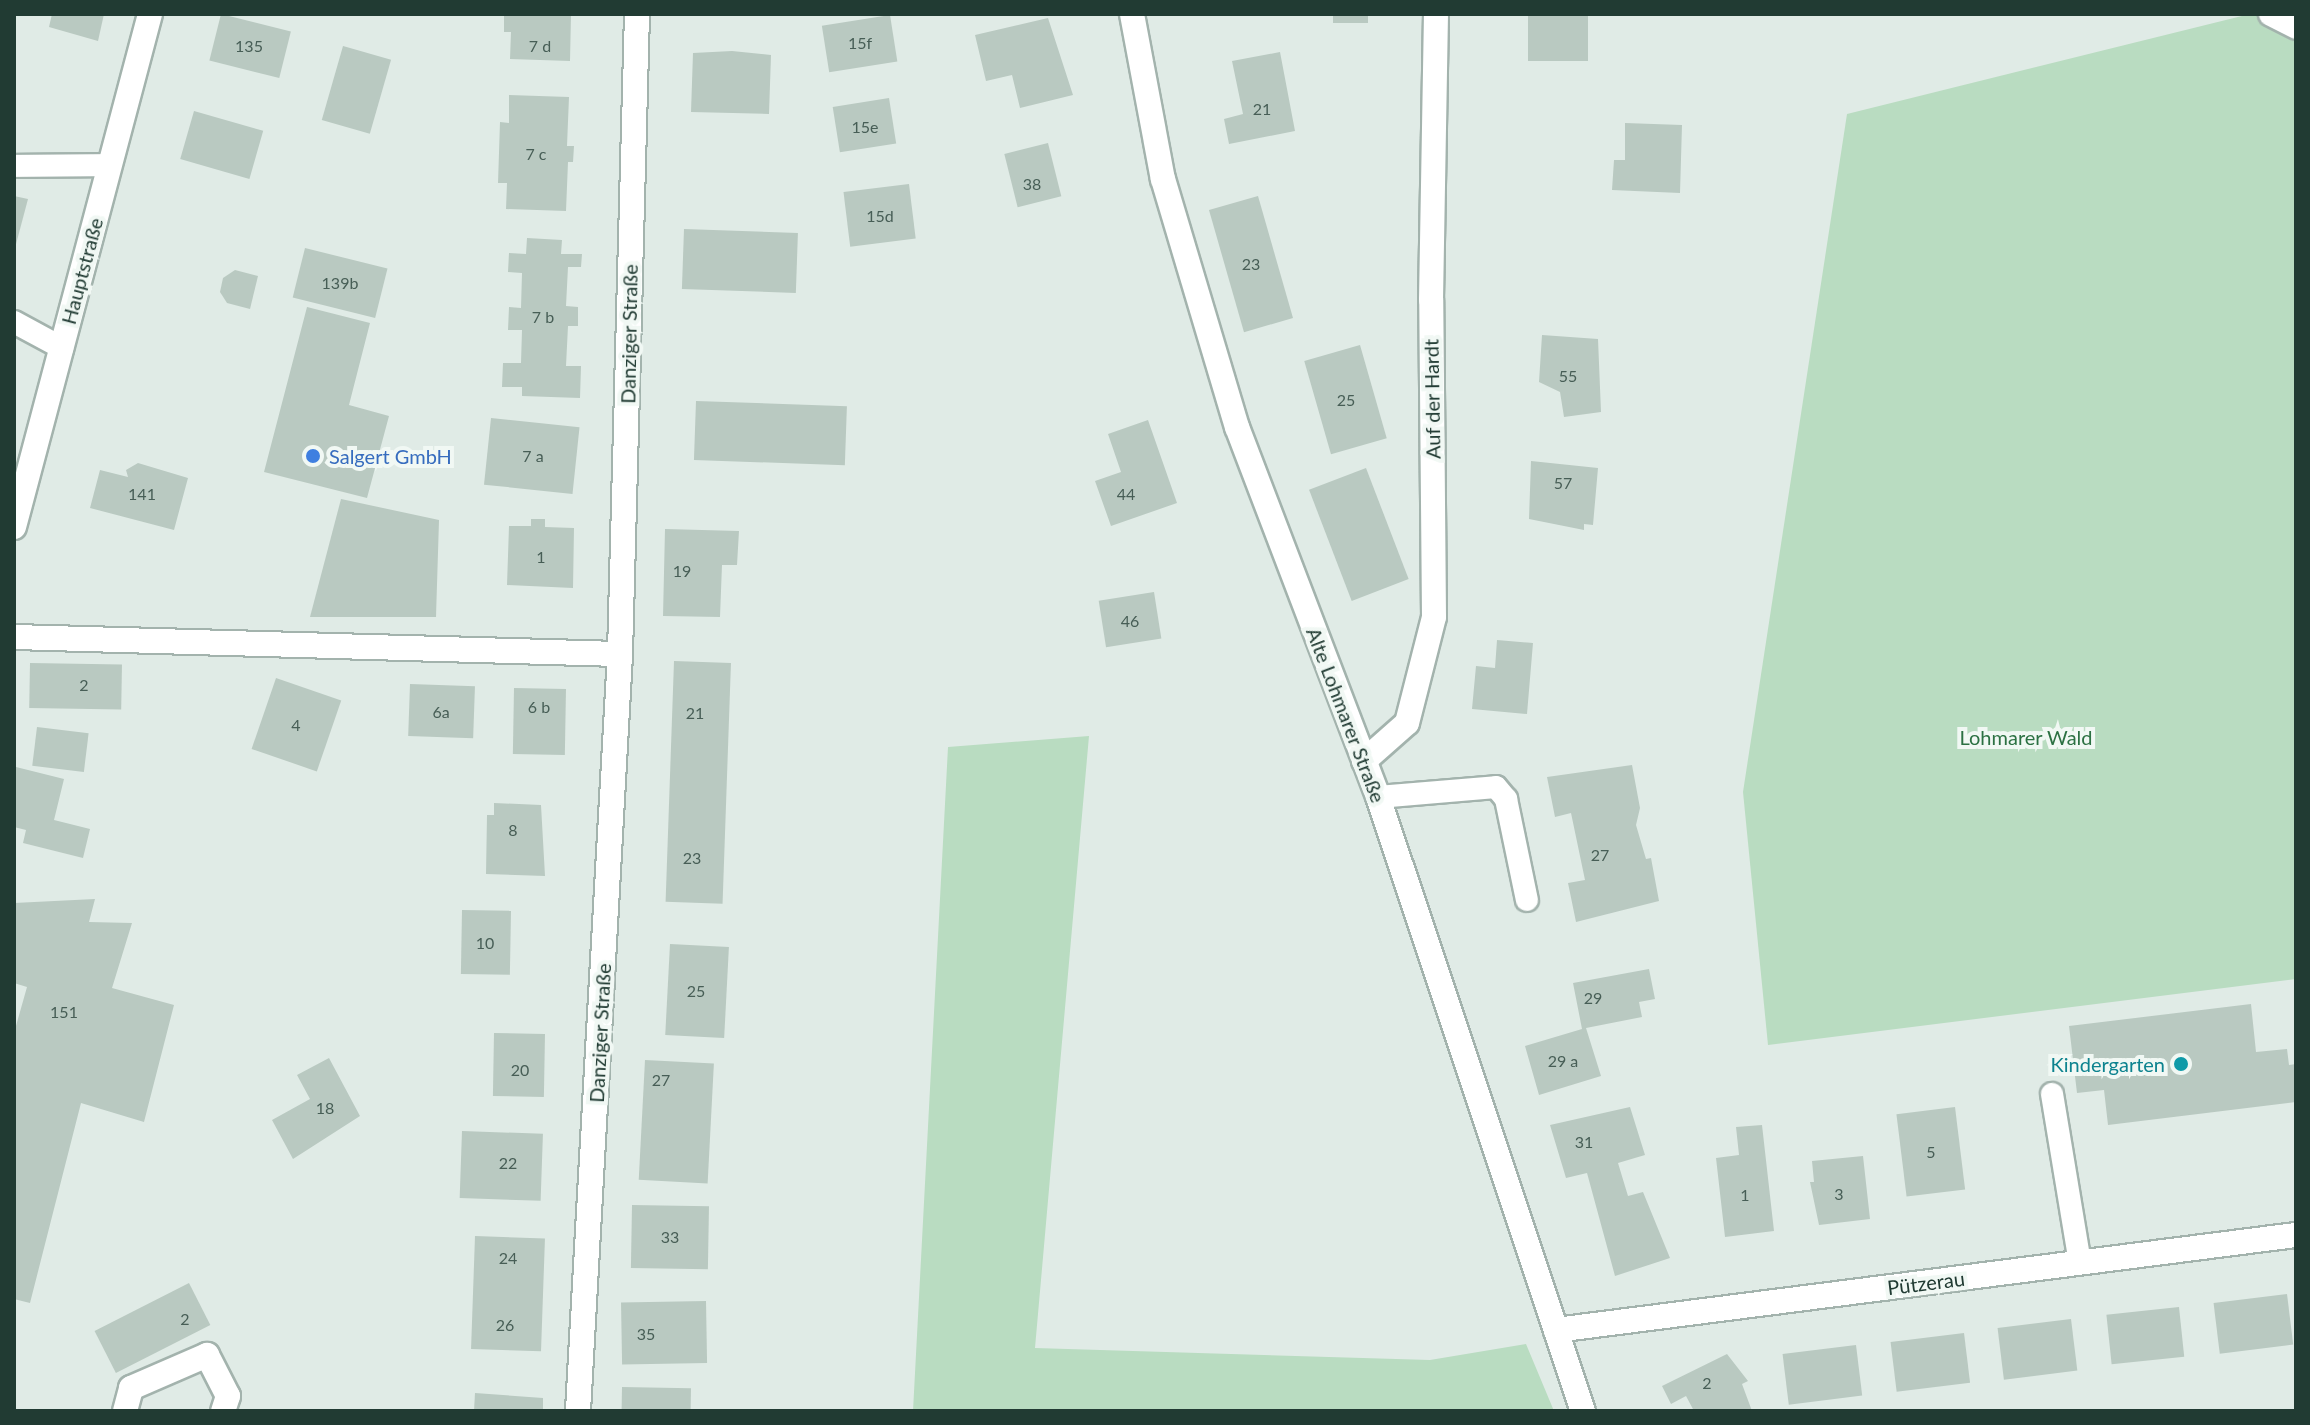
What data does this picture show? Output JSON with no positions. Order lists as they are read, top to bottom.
{
  "streets": {
    "street": [
      "Hauptstraße",
      "Danziger Straße",
      "Auf der Hardt",
      "Alte Lohmarer Straße",
      "Pützerau"
    ]
  },
  "crossings": [
    ["Auf der Hardt", "Alte Lohmarer Straße"],
    ["Alte Lohmarer Straße", "Pützerau"]
  ],
  "parks": ["Lohmarer Wald"],
  "places": ["Salgert GmbH", "Kindergarten"],
  "house_numbers": [
    "15f",
    "135",
    "7 d",
    "21",
    "15e",
    "7 c",
    "38",
    "15d",
    "23",
    "139b",
    "7 b",
    "55",
    "25",
    "7 a",
    "57",
    "141",
    "44",
    "1",
    "19",
    "46",
    "2",
    "6 b",
    "6a",
    "21",
    "4",
    "8",
    "27",
    "23",
    "10",
    "25",
    "29",
    "151",
    "29 a",
    "20",
    "27",
    "18",
    "31",
    "5",
    "22",
    "3",
    "1",
    "33",
    "24",
    "2",
    "26",
    "35",
    "2"
  ]
}
